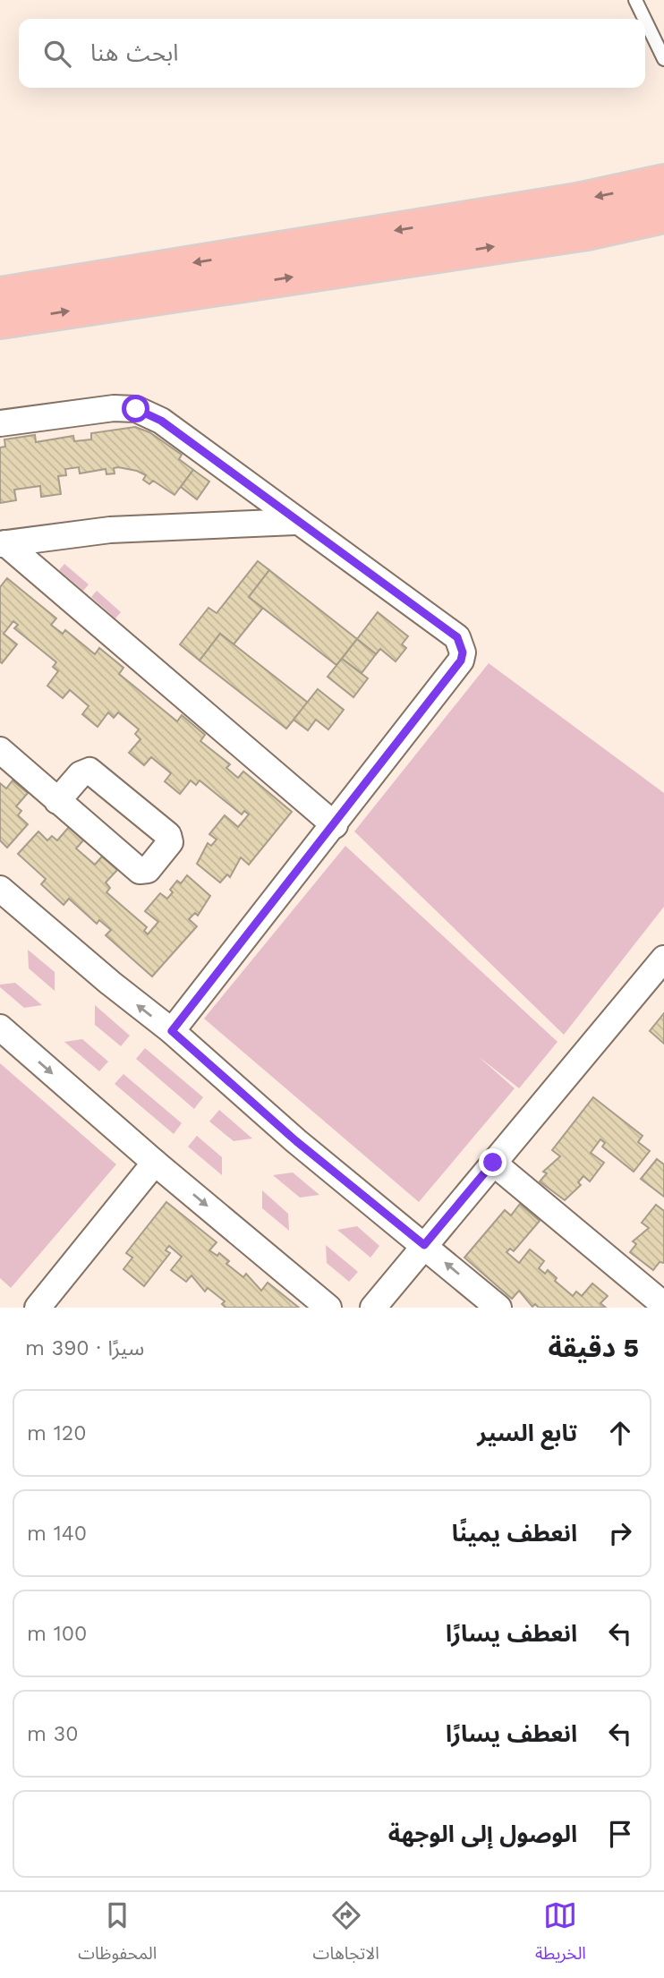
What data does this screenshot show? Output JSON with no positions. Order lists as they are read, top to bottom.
{
  "page": {
    "search": "ابحث هنا",
    "heading": ["5 دقيقة", "سيرًا · 390 m"],
    "list": [
      ["تابع السير", "120 m"],
      ["انعطف يمينًا", "140 m"],
      ["انعطف يسارًا", "100 m"],
      ["انعطف يسارًا", "30 m"],
      "الوصول إلى الوجهة"
    ],
    "nav": ["الخريطة", "الاتجاهات", "المحفوظات"]
  }
}
